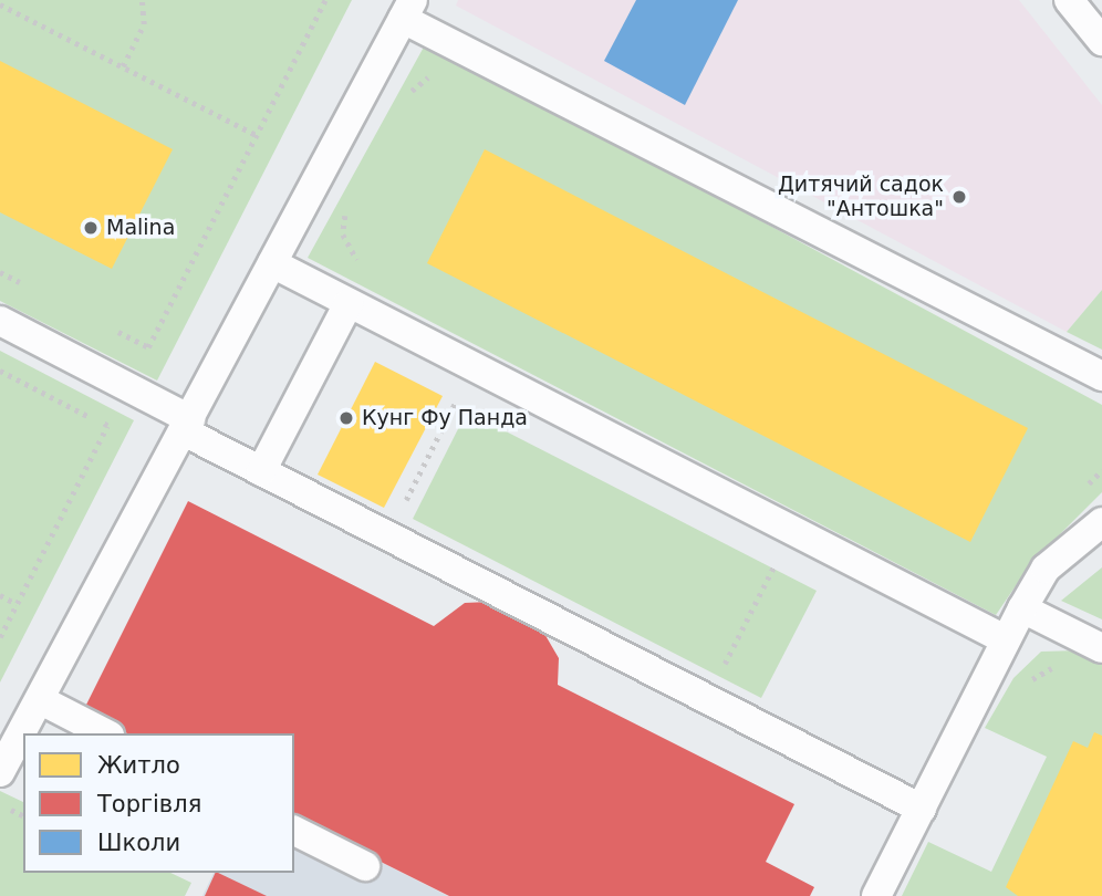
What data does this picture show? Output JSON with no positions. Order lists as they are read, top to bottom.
{
  "places": ["Дитячий садок \"Антошка\"", "Malina", "Кунг Фу Панда"],
  "legend": ["Житло", "Торгівля", "Школи"]
}
